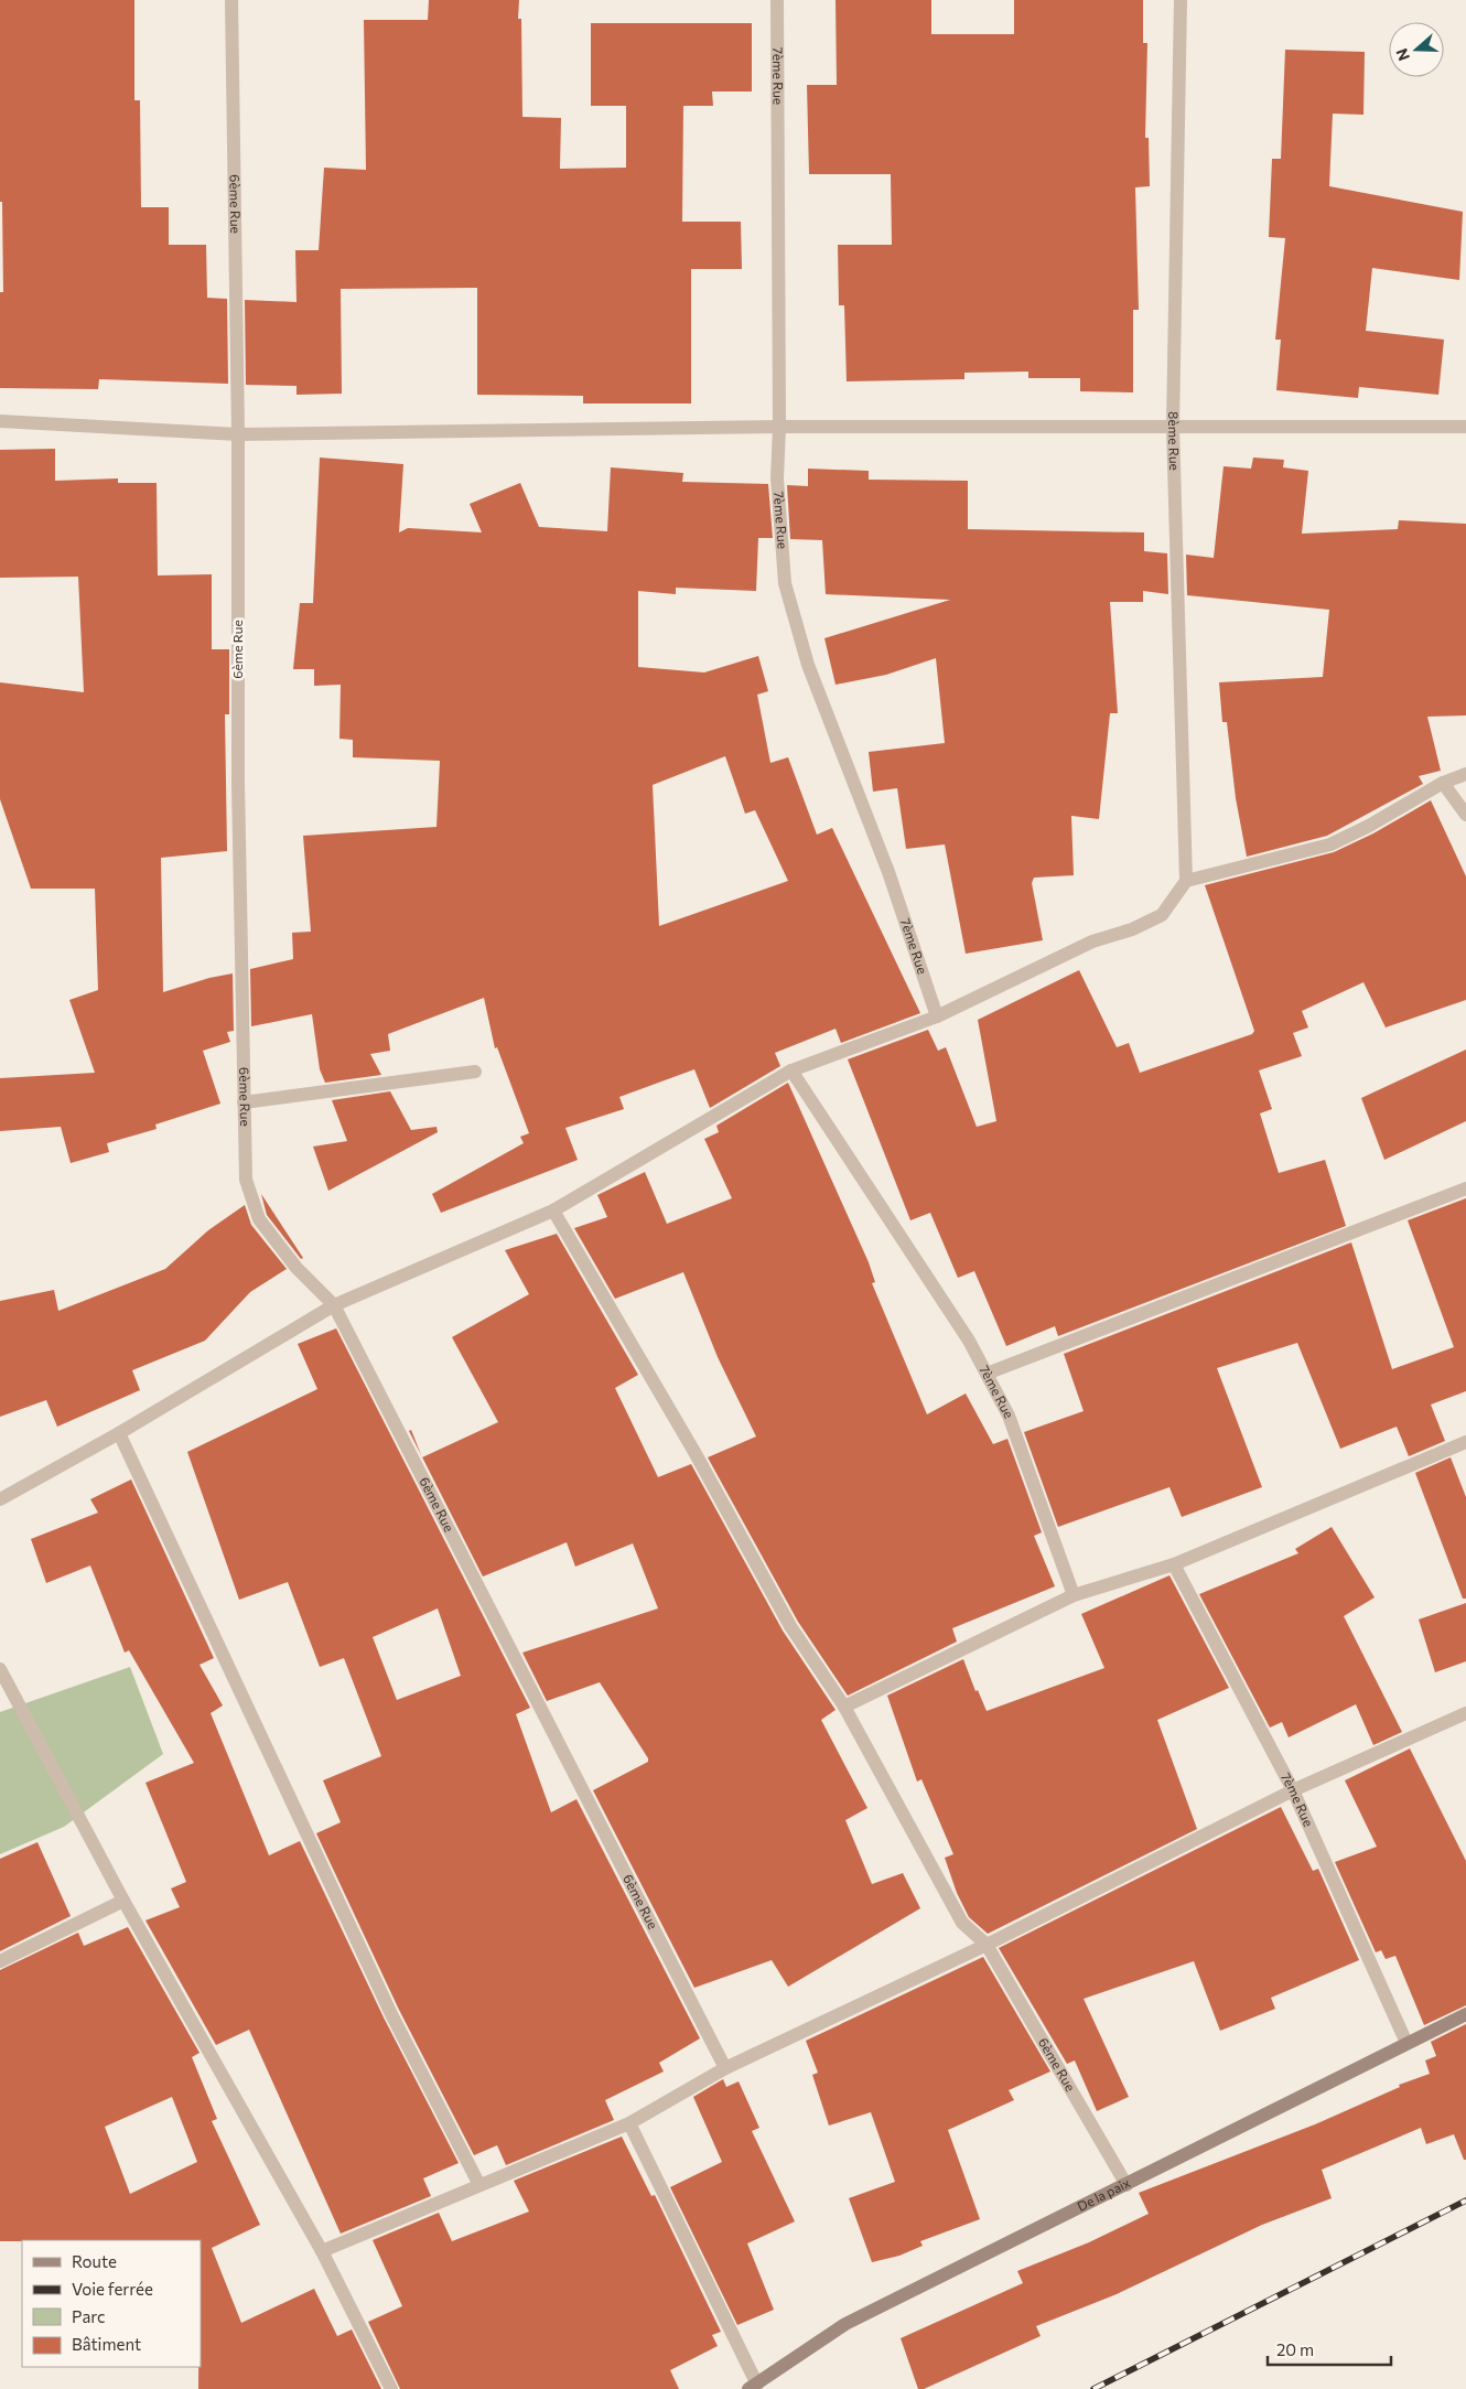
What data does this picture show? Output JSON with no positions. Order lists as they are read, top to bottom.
{
  "streets": {
    "street": [
      "7ème Rue",
      "6ème Rue",
      "8ème Rue",
      "De la paix"
    ]
  },
  "crossings": [
    ["7ème Rue", "De la paix"],
    ["6ème Rue", "De la paix"]
  ],
  "legend": [
    "Route",
    "Voie ferrée",
    "Parc",
    "Bâtiment"
  ],
  "scale_bar": "20 m",
  "north": "left"
}
